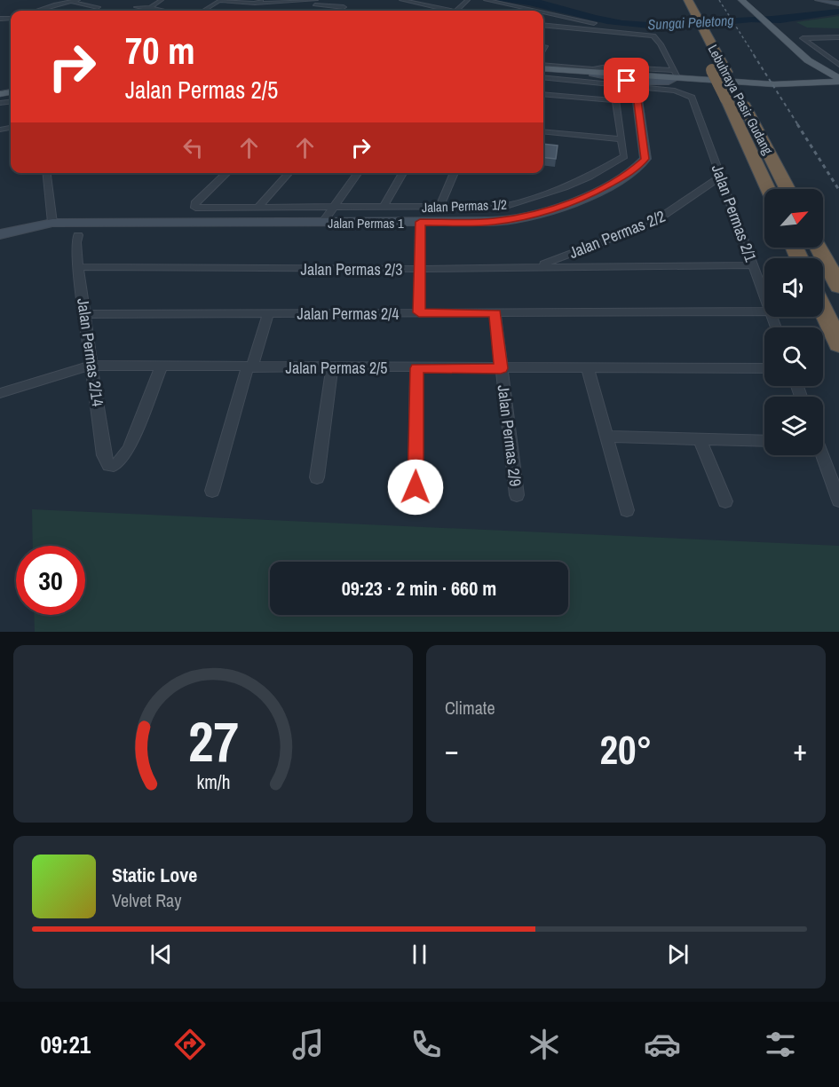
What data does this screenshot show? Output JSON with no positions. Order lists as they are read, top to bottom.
{
  "streets": {
    "highway": ["Lebuhraya Pasir Gudang"],
    "street": [
      "Jalan Permas 1/2",
      "Jalan Permas 2/1",
      "Jalan Permas 1",
      "Jalan Permas 2/2",
      "Jalan Permas 2/3",
      "Jalan Permas 2/4",
      "Jalan Permas 2/14",
      "Jalan Permas 2/5",
      "Jalan Permas 2/9"
    ]
  },
  "crossings": [
    ["Jalan Permas 2/1", "Jalan Permas 1"],
    ["Jalan Permas 2/1", "Jalan Permas 2/2"],
    ["Jalan Permas 2/1", "Jalan Permas 2/3"],
    ["Jalan Permas 2/2", "Jalan Permas 2/3"],
    ["Jalan Permas 2/3", "Jalan Permas 2/14"],
    ["Jalan Permas 2/4", "Jalan Permas 2/14"],
    ["Jalan Permas 2/4", "Jalan Permas 2/9"],
    ["Jalan Permas 2/14", "Jalan Permas 2/5"],
    ["Jalan Permas 2/5", "Jalan Permas 2/9"]
  ],
  "water": ["Sungai Peletong"],
  "north": "top right",
  "page": {
    "turn": ["70 m", "Jalan Permas 2/5"],
    "limit": "30",
    "trip": "09:23 · 2 min · 660 m",
    "tile": "Climate",
    "heat": ["−", "20°", "+"],
    "song": ["Static Love", "Velvet Ray"],
    "tabs": "09:21",
    "gauge": ["27", "km/h"]
  }
}
